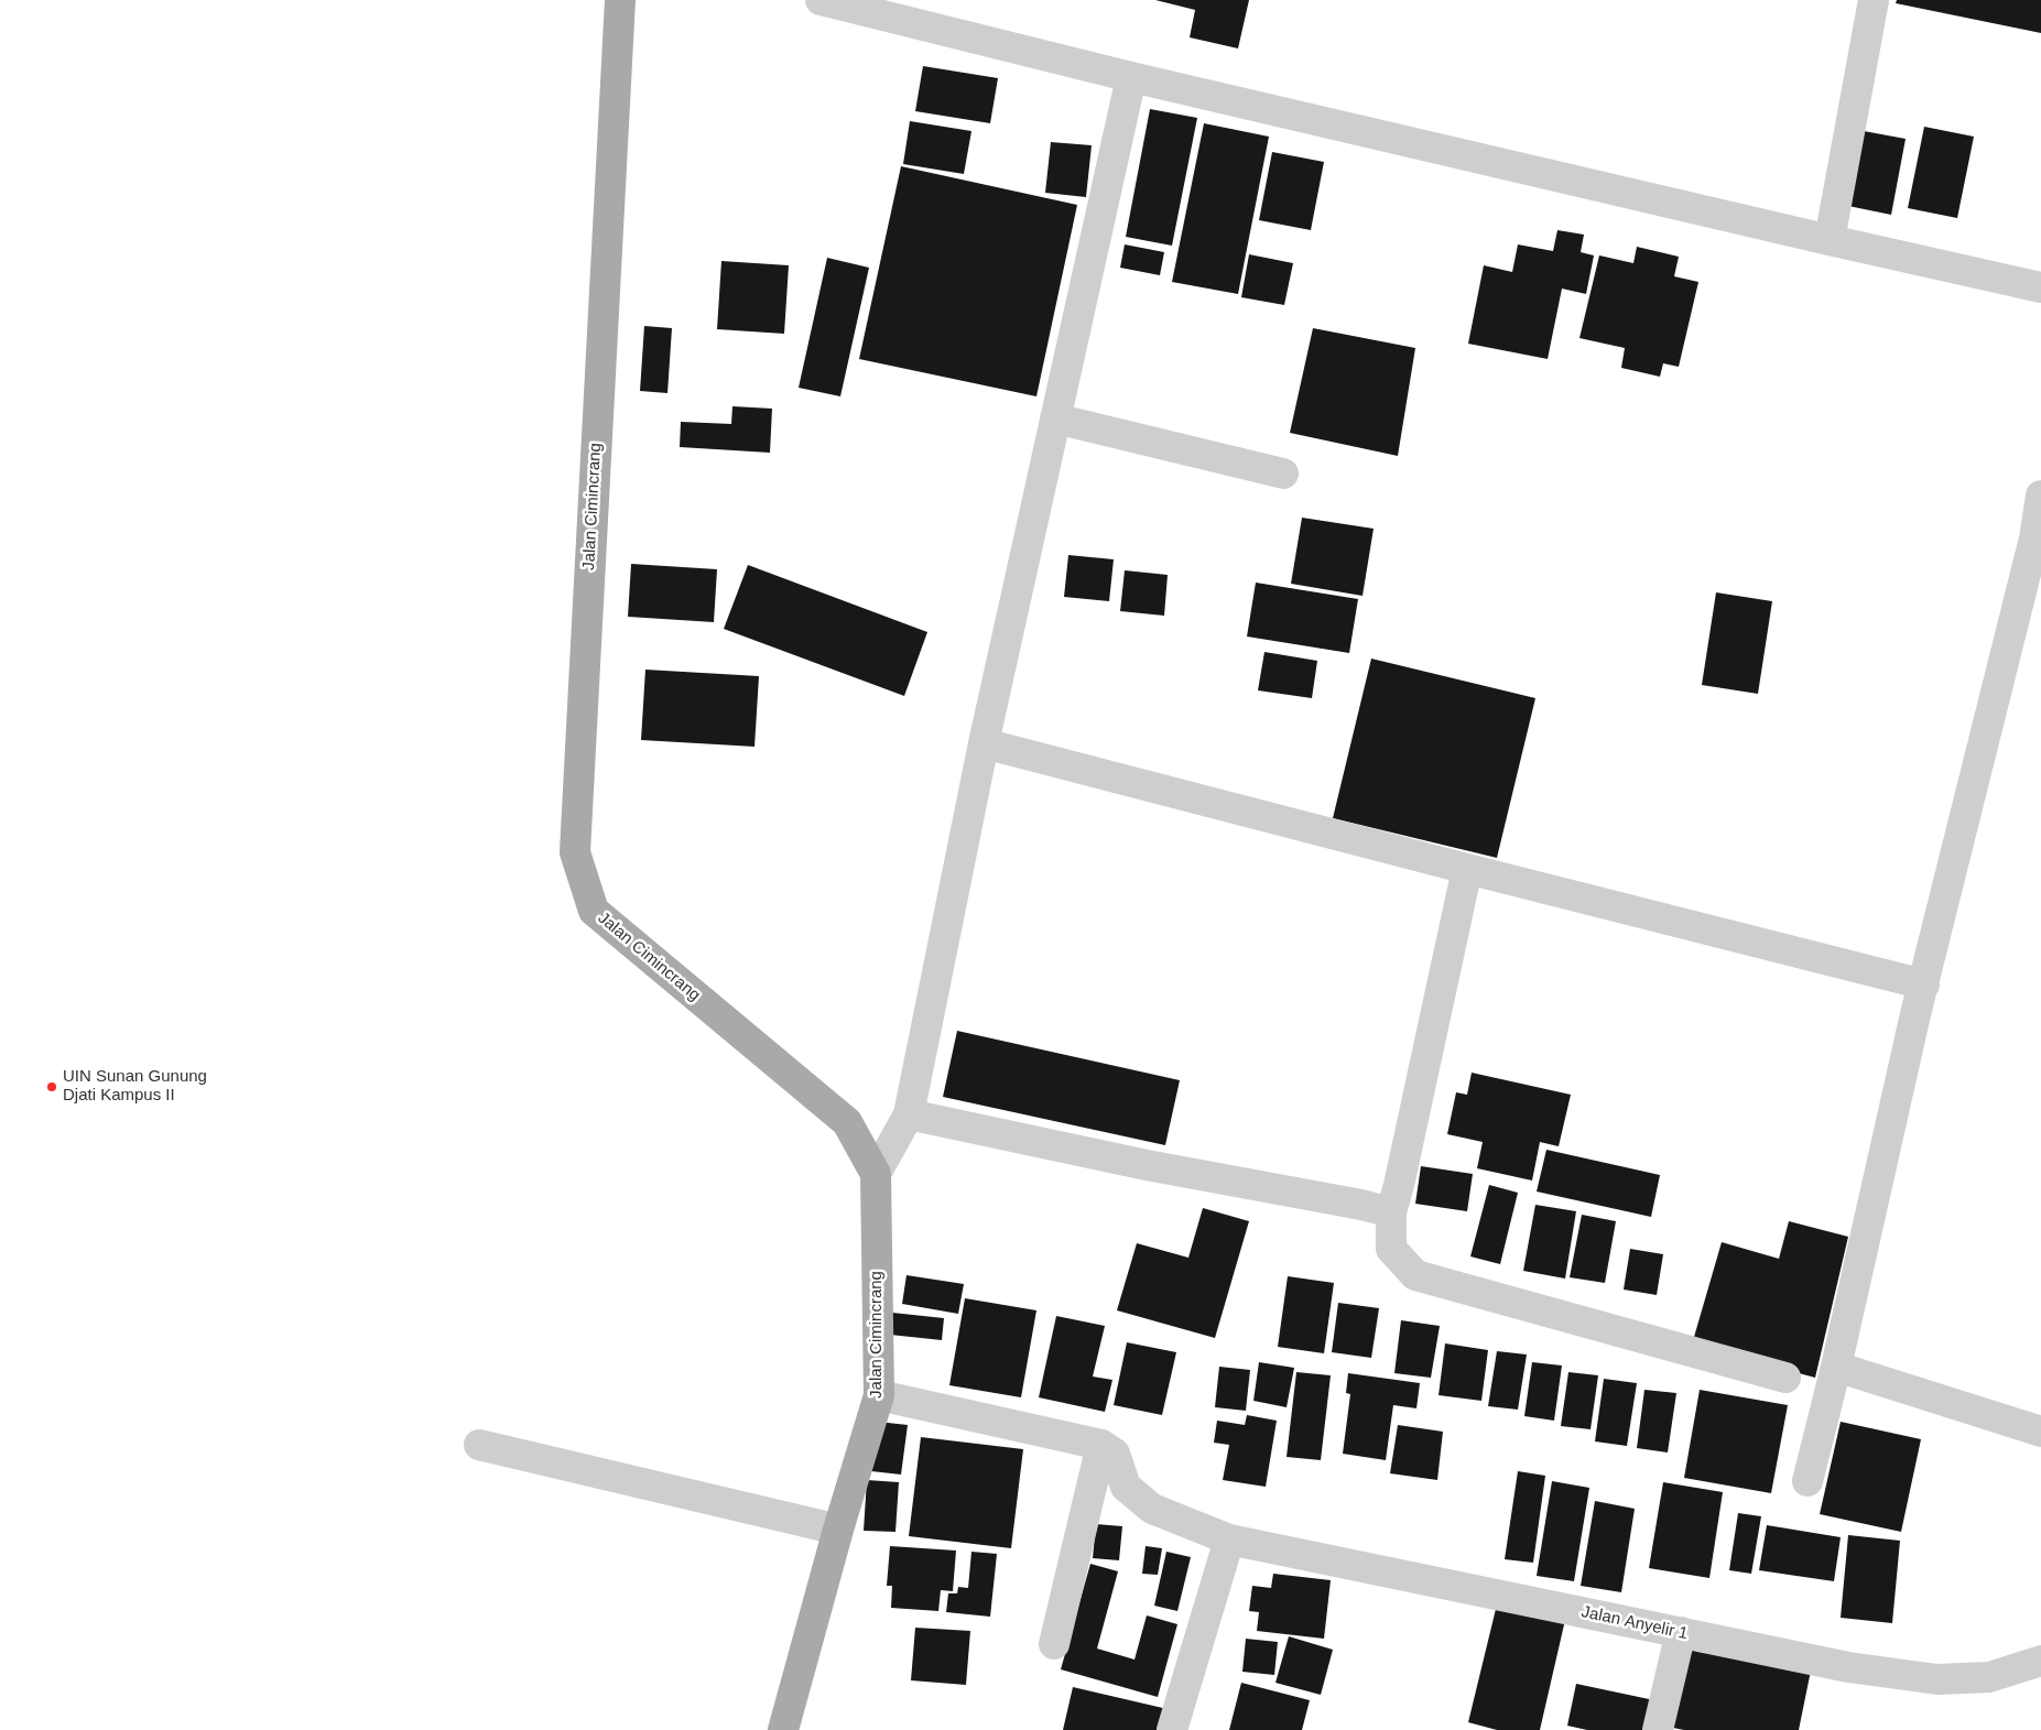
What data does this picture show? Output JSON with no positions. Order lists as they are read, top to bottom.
{
  "streets": {
    "main road": ["Jalan Cimincrang"],
    "street": ["Jalan Anyelir 1"]
  },
  "places": ["UIN Sunan Gunung Djati Kampus II"]
}
